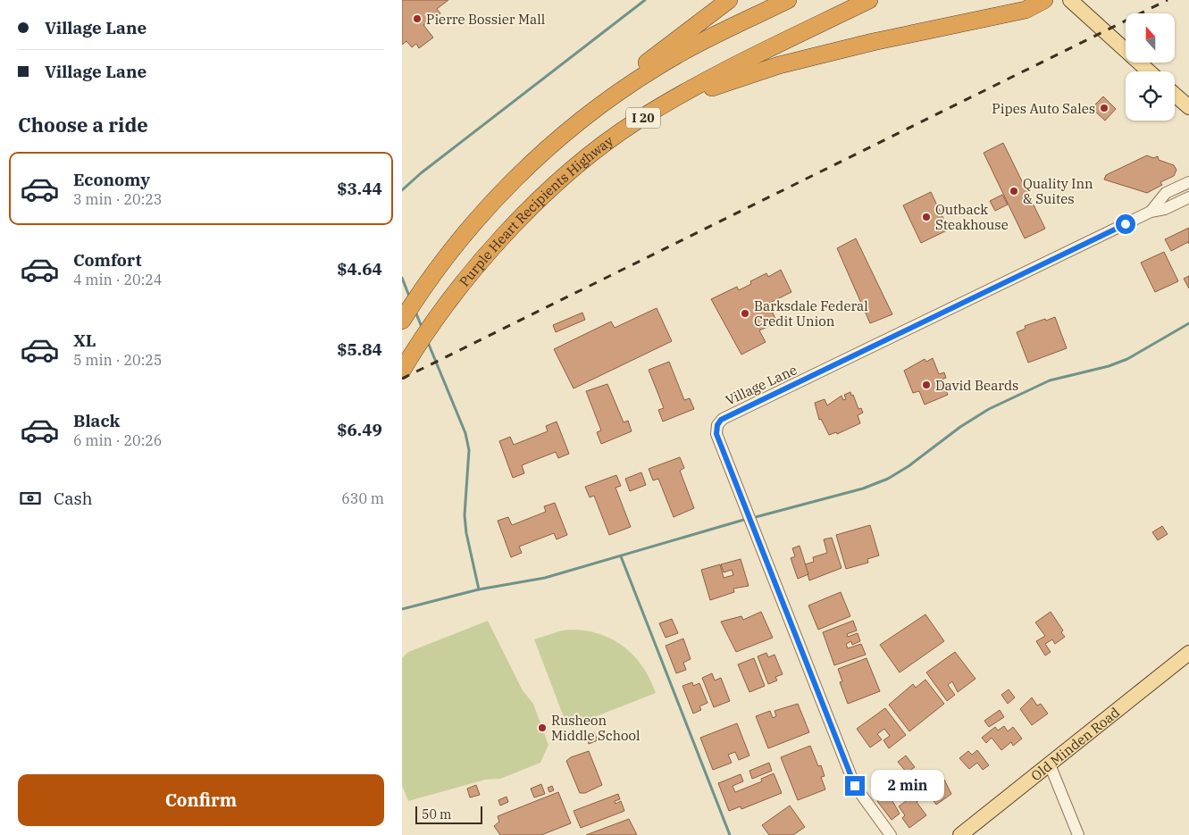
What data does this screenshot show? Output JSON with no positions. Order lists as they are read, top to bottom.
{
  "streets": {
    "highway": ["I 20", "Purple Heart Recipients Highway"],
    "main road": ["Old Minden Road"],
    "street": ["Village Lane"]
  },
  "places": [
    "Pierre Bossier Mall",
    "Pipes Auto Sales",
    "Quality Inn & Suites",
    "Outback Steakhouse",
    "Barksdale Federal Credit Union",
    "David Beards",
    "Rusheon Middle School"
  ],
  "scale_bar": "50 m",
  "north": "top",
  "page": {
    "banner": ["Village Lane", "Village Lane"],
    "heading": "Choose a ride",
    "list": [
      {
        "name": "Economy",
        "note": "3 min · 20:23",
        "value": "$3.44"
      },
      {
        "name": "Comfort",
        "note": "4 min · 20:24",
        "value": "$4.64"
      },
      {
        "name": "XL",
        "note": "5 min · 20:25",
        "value": "$5.84"
      },
      {
        "name": "Black",
        "note": "6 min · 20:26",
        "value": "$6.49"
      }
    ],
    "pay": ["Cash", "630 m"],
    "buttons": "Confirm",
    "bubble": "2 min",
    "scale": "50 m"
  }
}
